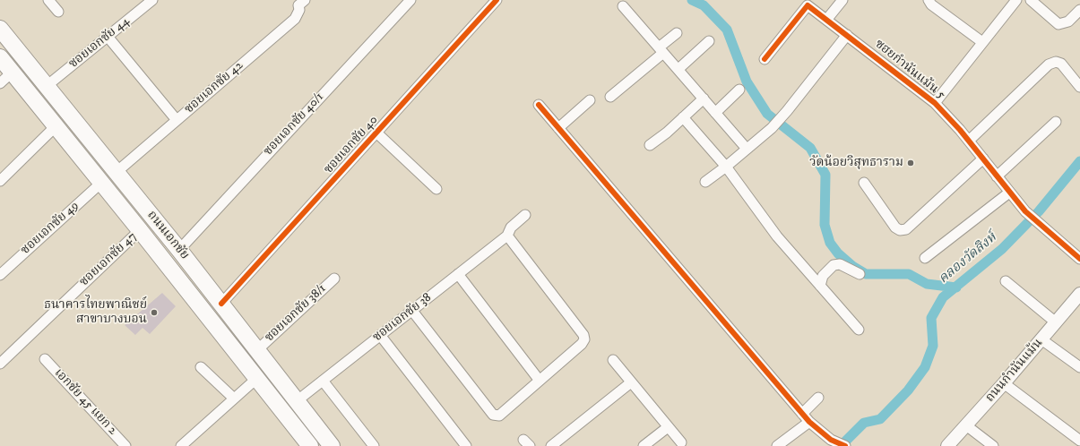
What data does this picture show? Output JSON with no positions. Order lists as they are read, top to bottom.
{
  "streets": {
    "main road": ["ถนนเอกชัย"],
    "street": [
      "ซอยเอกชัย 44",
      "ซฮยกำนันแม้น 5",
      "ซอยเอกชัย 42",
      "ซอยเอกชัย 40/1",
      "ซอยเอกชัย 40",
      "ซอยเอกชัย 49",
      "ซอยเอกชัย 47",
      "ซอยเอกชัย 38/1",
      "ซอยเอกชัย 38",
      "ถนนกำนันแม้น",
      "เอกชัย 45 แยก 2"
    ]
  },
  "crossings": [
    ["ซอยเอกชัย 44", "ถนนเอกชัย"],
    ["ซอยเอกชัย 42", "ถนนเอกชัย"],
    ["ซอยเอกชัย 40/1", "ถนนเอกชัย"],
    ["ซอยเอกชัย 40", "ถนนเอกชัย"],
    ["ซอยเอกชัย 49", "ถนนเอกชัย"],
    ["ถนนเอกชัย", "ซอยเอกชัย 47"],
    ["ถนนเอกชัย", "ซอยเอกชัย 38/1"],
    ["ถนนเอกชัย", "ซอยเอกชัย 38"]
  ],
  "water": ["คลองวัดสิงห์"],
  "places": ["วัดน้อยวิสุทธาราม", "ธนาคารไทยพาณิชย์ สาขาบางบอน"]
}
